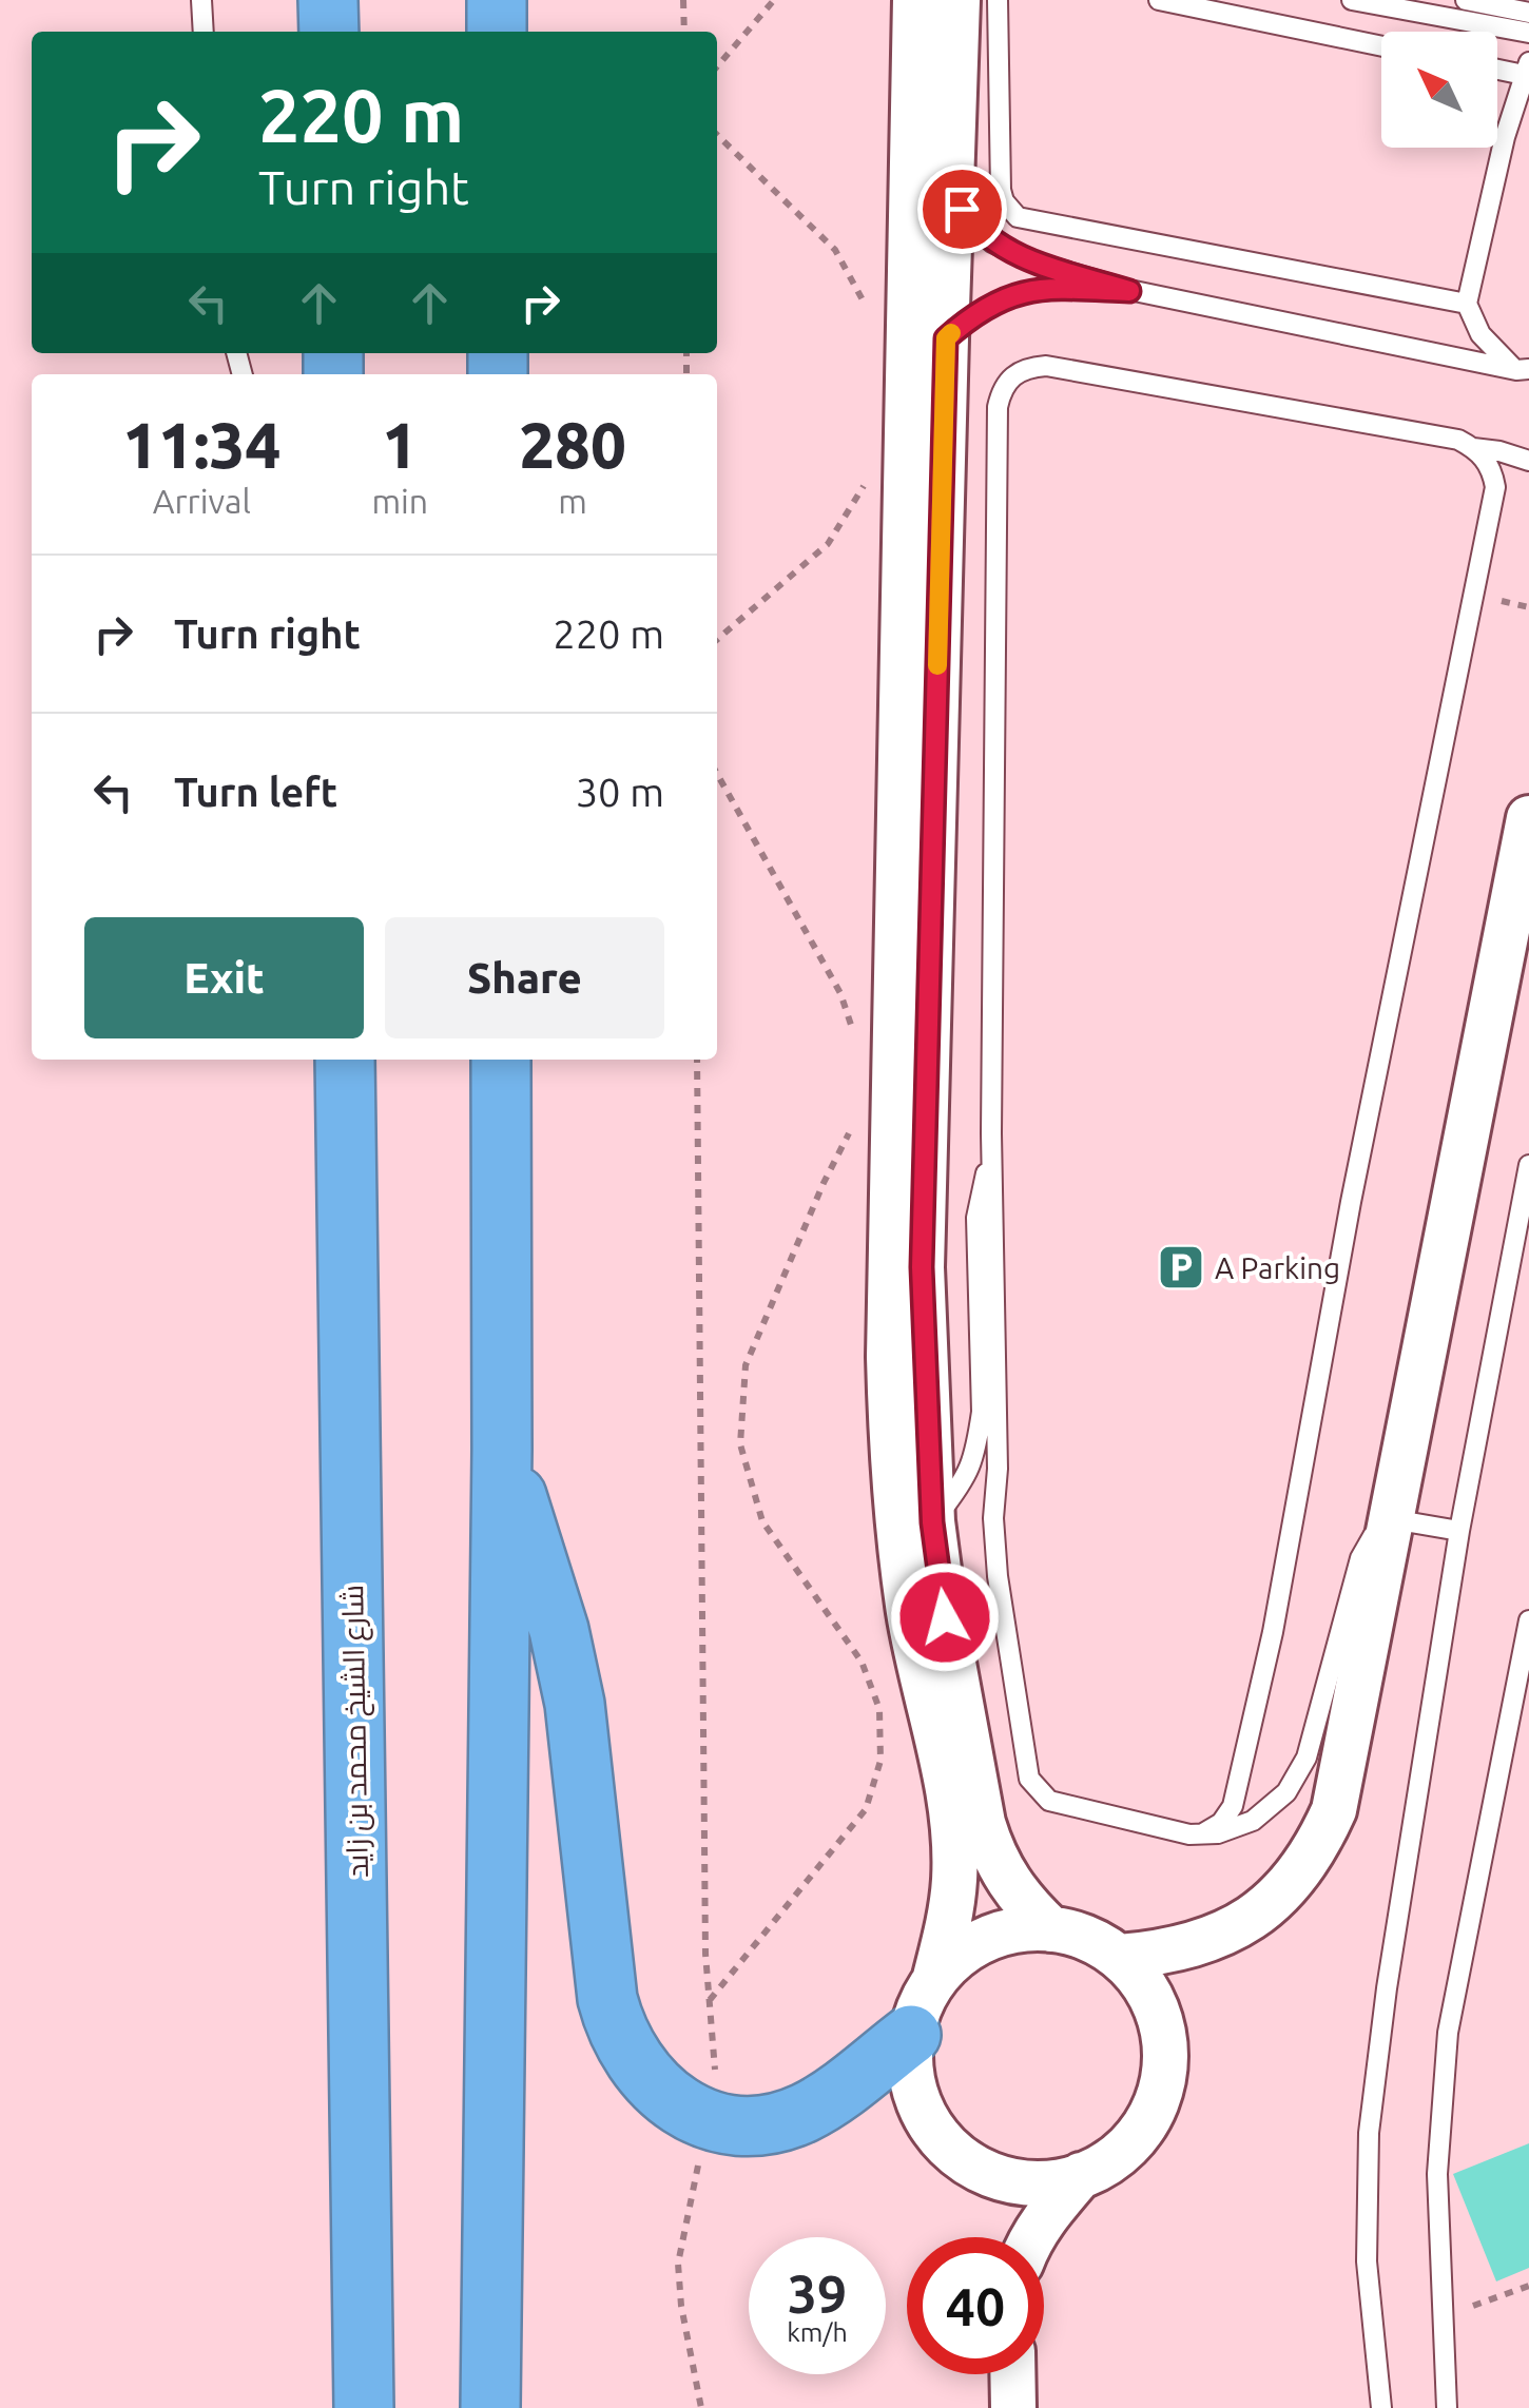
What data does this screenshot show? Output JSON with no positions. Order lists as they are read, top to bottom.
{
  "streets": {
    "highway": ["شارع الشيخ محمد بن زايد"]
  },
  "places": {
    "parking": ["A Parking"]
  },
  "north": "top left",
  "page": {
    "turn": ["220 m", "Turn right"],
    "eta": [
      "11:34",
      "Arrival",
      "1",
      "min",
      "280",
      "m"
    ],
    "list": [
      {
        "name": "Turn right",
        "value": "220 m"
      },
      {
        "name": "Turn left",
        "value": "30 m"
      }
    ],
    "buttons": ["Exit", "Share"],
    "speed": "39 km/h",
    "limit": "40"
  }
}
